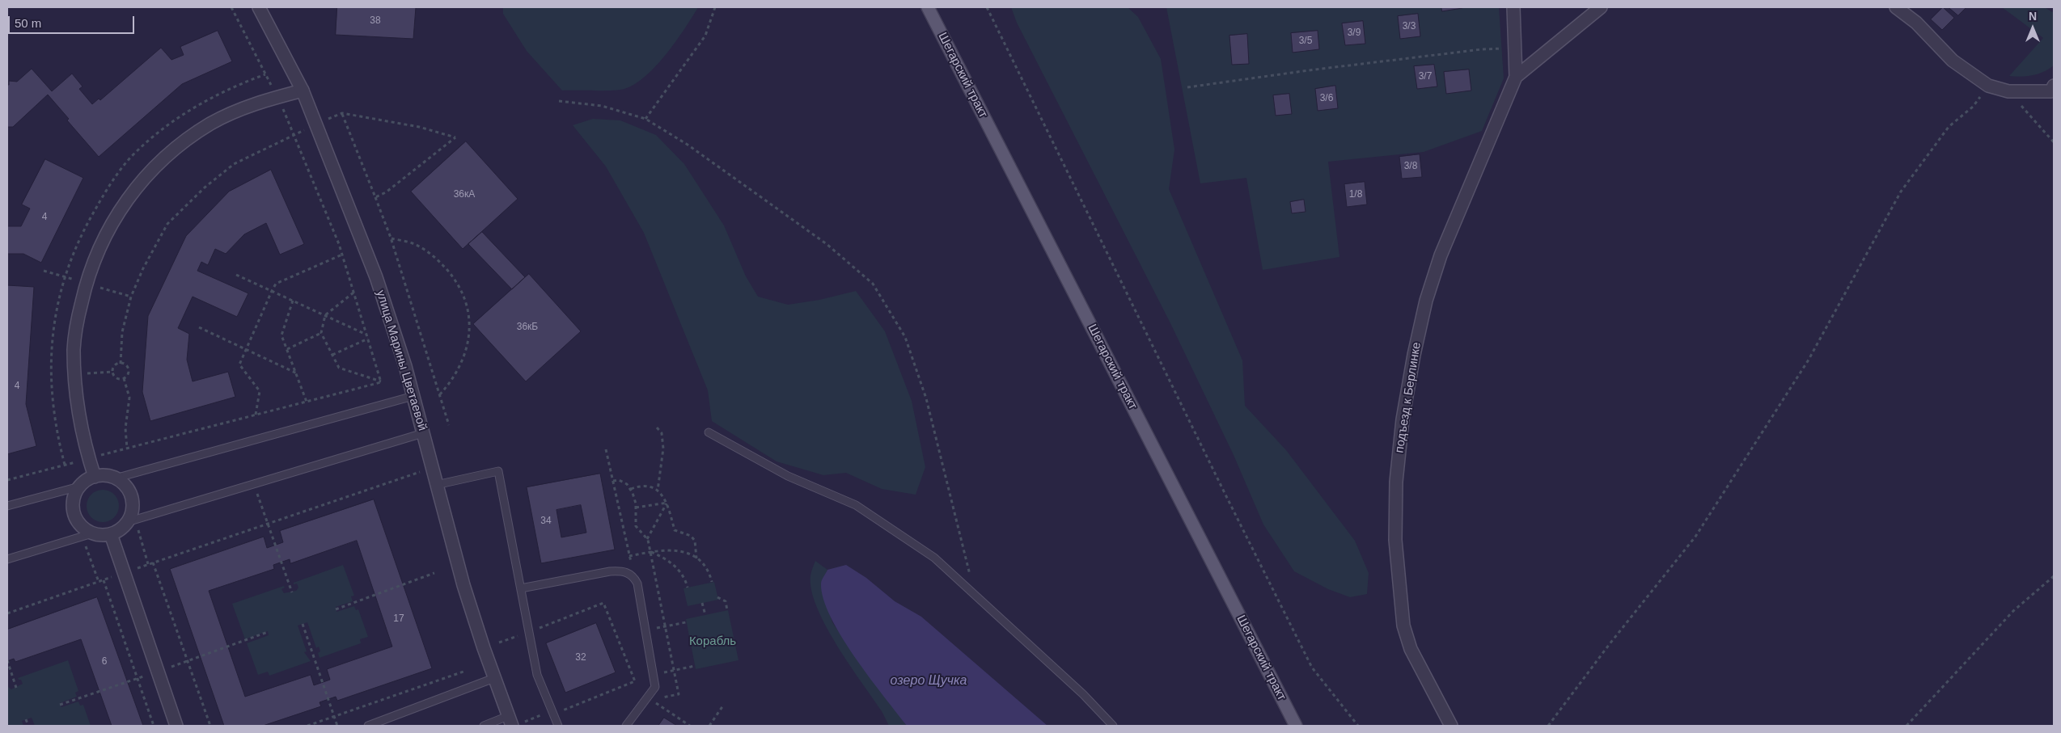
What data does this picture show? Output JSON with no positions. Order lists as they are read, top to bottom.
{
  "streets": {
    "main road": ["Шегарский тракт"],
    "street": ["улица Марины Цветаевой", "подъезд к Берлинке"]
  },
  "water": ["озеро Щучка"],
  "parks": ["Корабль"],
  "house_numbers": [
    "38",
    "3/3",
    "3/9",
    "3/5",
    "3/7",
    "3/6",
    "3/8",
    "36кА",
    "1/8",
    "4",
    "36кБ",
    "4",
    "34",
    "17",
    "32",
    "6"
  ],
  "scale_bar": "50 m",
  "north": "top"
}
